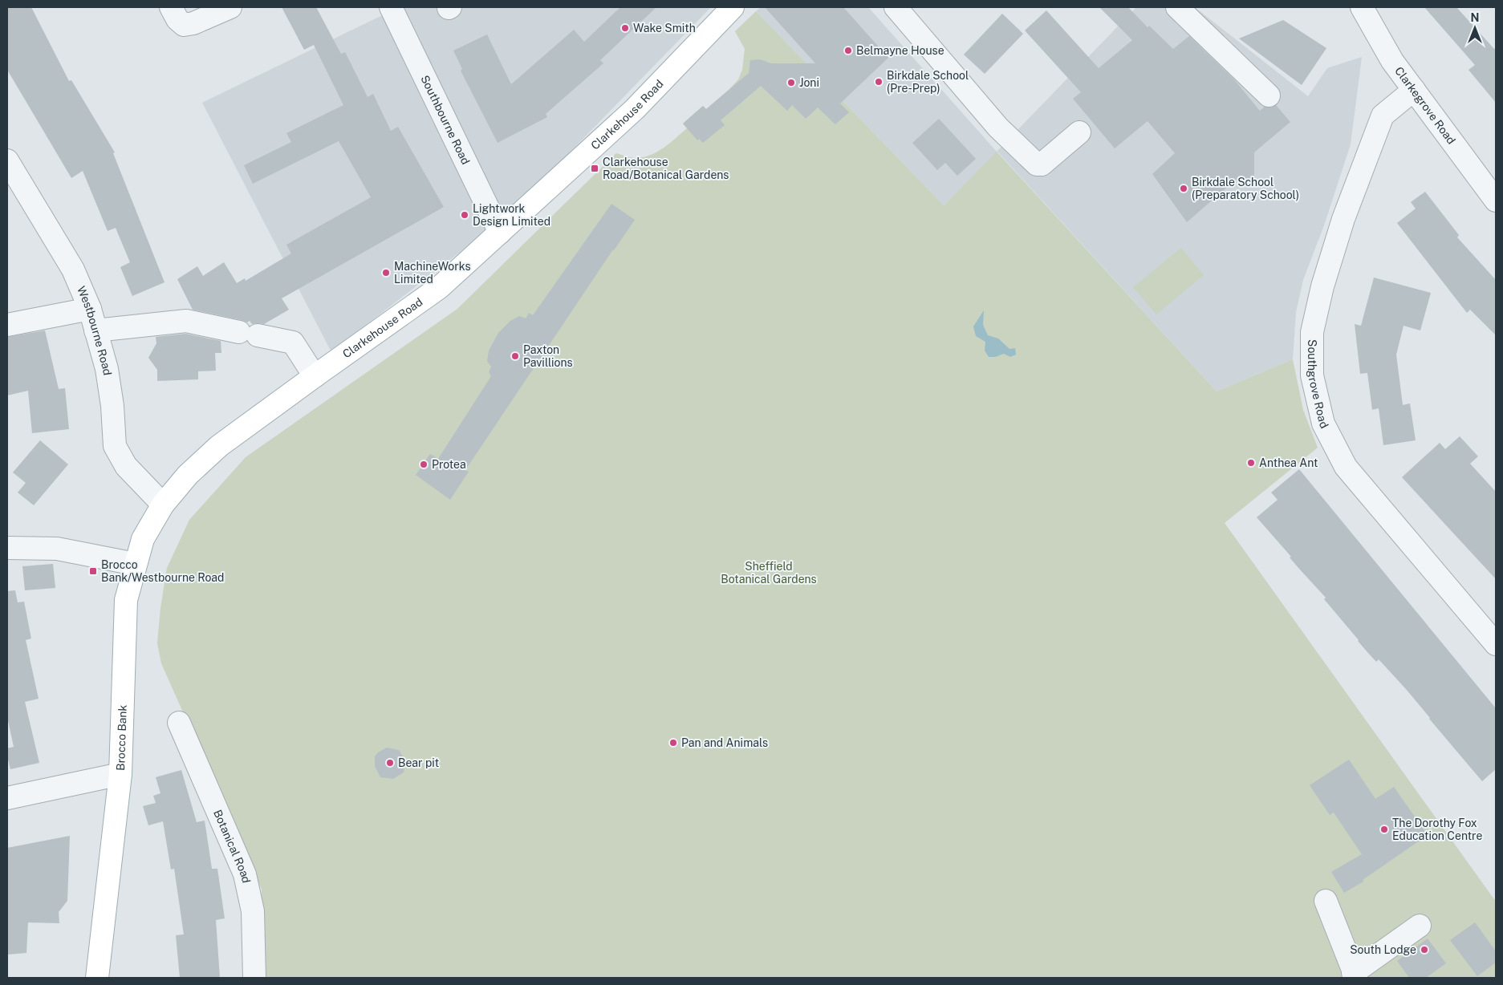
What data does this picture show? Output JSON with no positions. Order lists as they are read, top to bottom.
{
  "streets": {
    "main road": ["Clarkehouse Road", "Brocco Bank"],
    "street": [
      "Clarkegrove Road",
      "Southbourne Road",
      "Westbourne Road",
      "Southgrove Road",
      "Botanical Road"
    ]
  },
  "crossings": [
    ["Clarkegrove Road", "Southgrove Road"],
    ["Clarkehouse Road", "Southbourne Road"],
    ["Clarkehouse Road", "Westbourne Road"],
    ["Clarkehouse Road", "Brocco Bank"],
    ["Westbourne Road", "Brocco Bank"]
  ],
  "parks": ["Sheffield Botanical Gardens"],
  "places": {
    "other": [
      "Wake Smith",
      "Belmayne House",
      "Birkdale School (Pre-Prep)",
      "Joni",
      "Birkdale School (Preparatory School)",
      "Lightwork Design Limited",
      "MachineWorks Limited",
      "Paxton Pavillions",
      "Anthea Ant",
      "Protea",
      "Pan and Animals",
      "Bear pit",
      "The Dorothy Fox Education Centre",
      "South Lodge"
    ],
    "transit": ["Clarkehouse Road/Botanical Gardens", "Brocco Bank/Westbourne Road"]
  },
  "north": "top"
}
